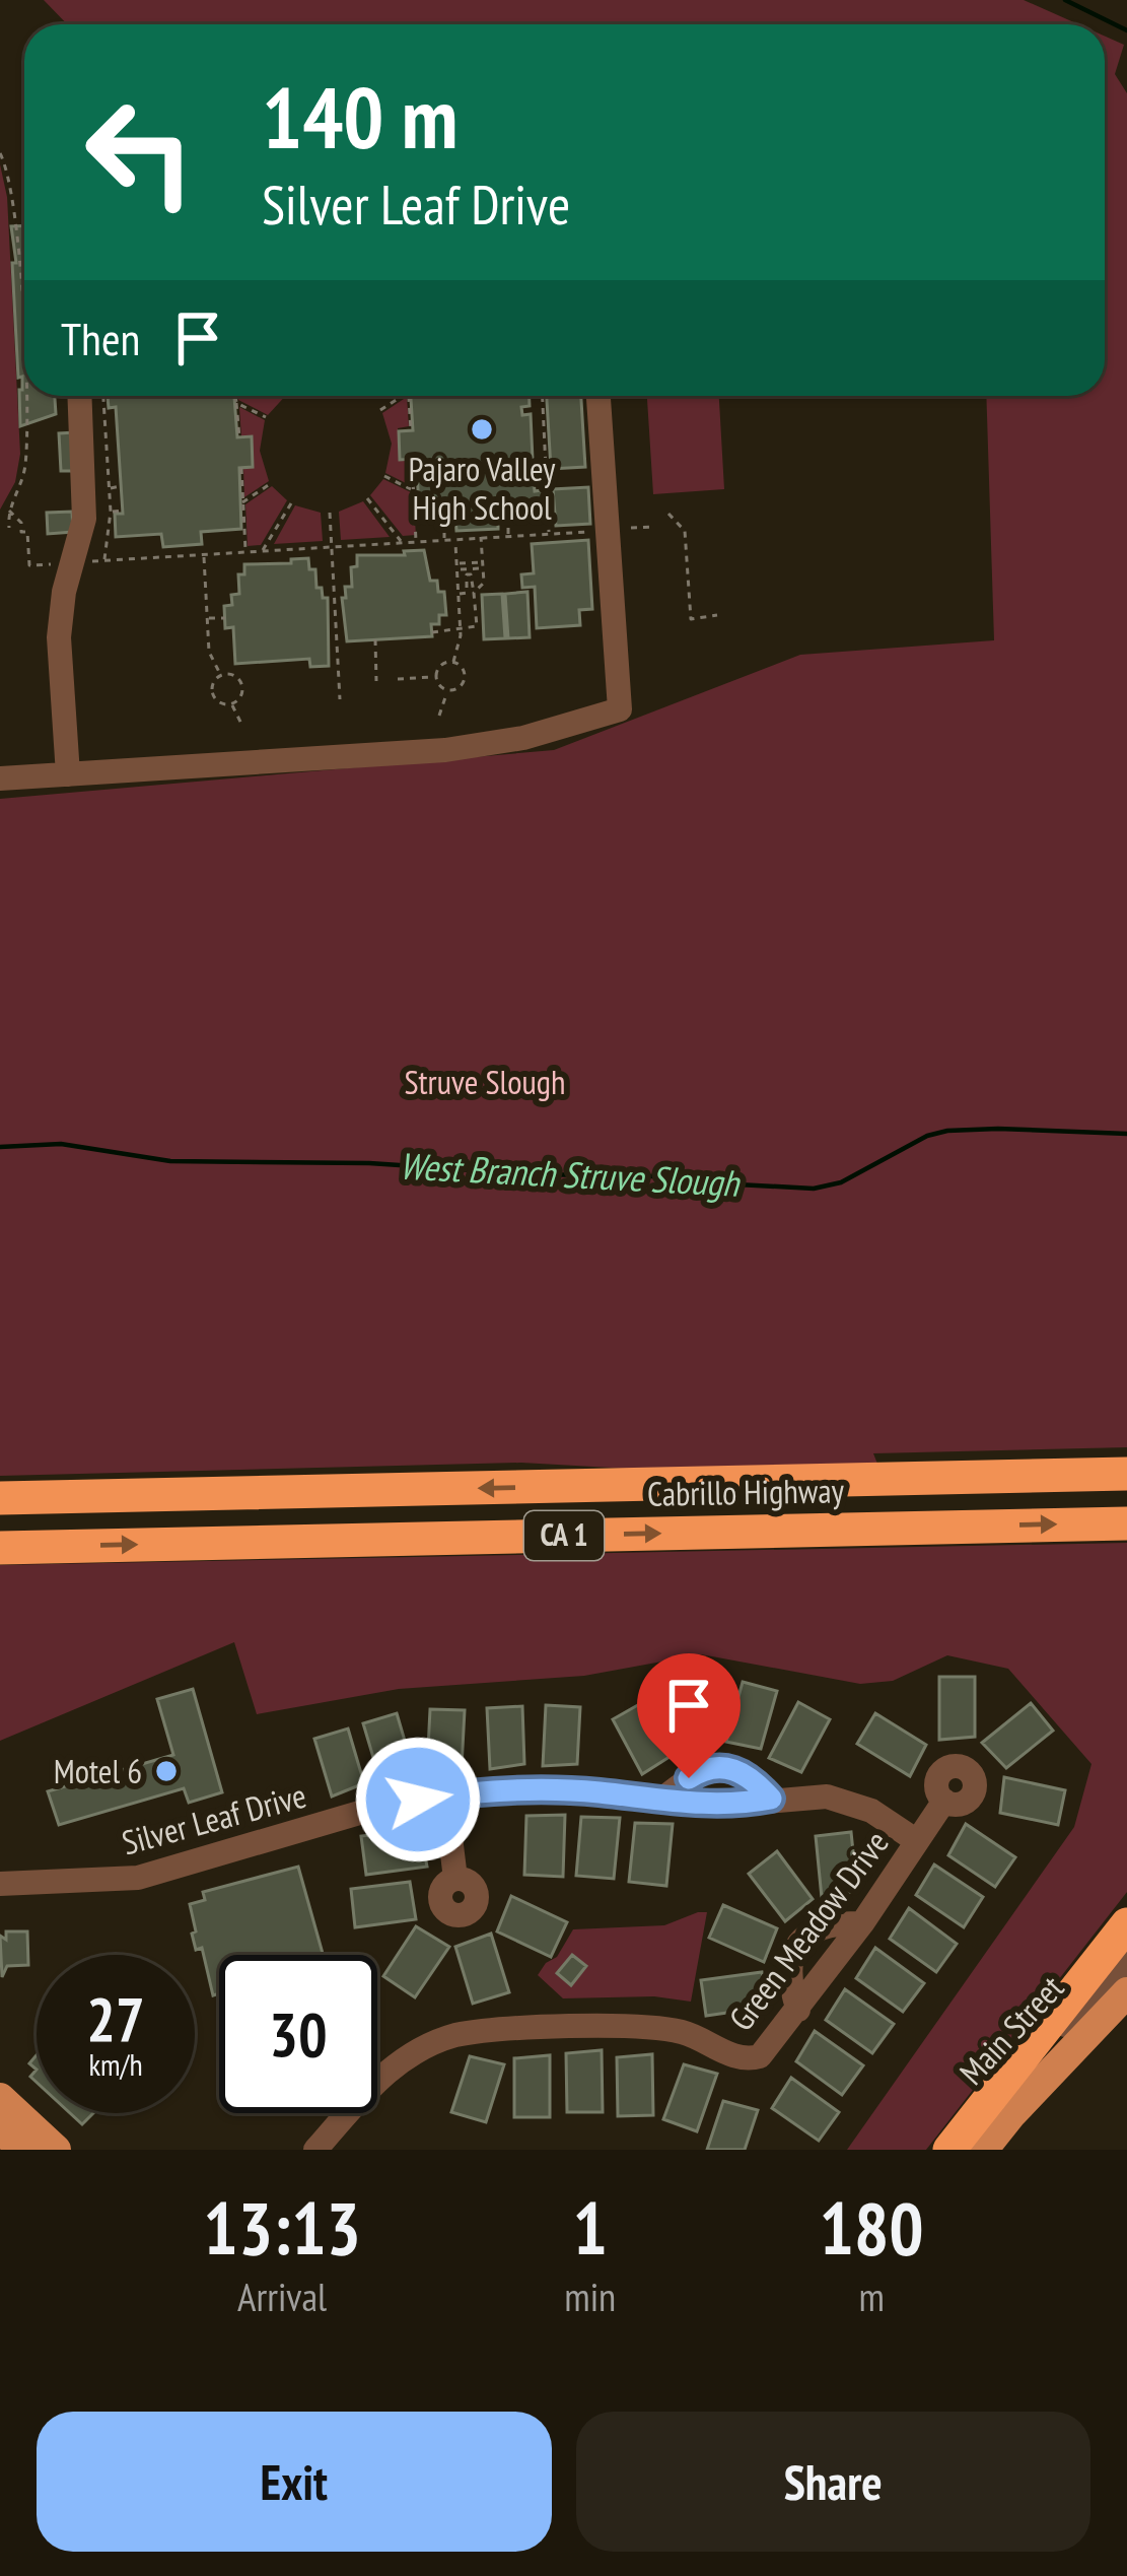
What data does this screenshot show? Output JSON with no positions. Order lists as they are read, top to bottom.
{
  "streets": {
    "highway": ["Cabrillo Highway", "CA 1"],
    "main road": ["Main Street"],
    "street": ["Silver Leaf Drive", "Green Meadow Drive"]
  },
  "crossings": [
    ["Silver Leaf Drive", "Green Meadow Drive"]
  ],
  "water": ["West Branch Struve Slough"],
  "parks": ["Struve Slough"],
  "places": ["Pajaro Valley High School", "Motel 6"],
  "page": {
    "turn": ["140 m", "Silver Leaf Drive"],
    "then": "Then",
    "speed": "27 km/h",
    "limit": "30",
    "eta": [
      "13:13",
      "Arrival",
      "1",
      "min",
      "180",
      "m"
    ],
    "buttons": ["Exit", "Share"]
  }
}
